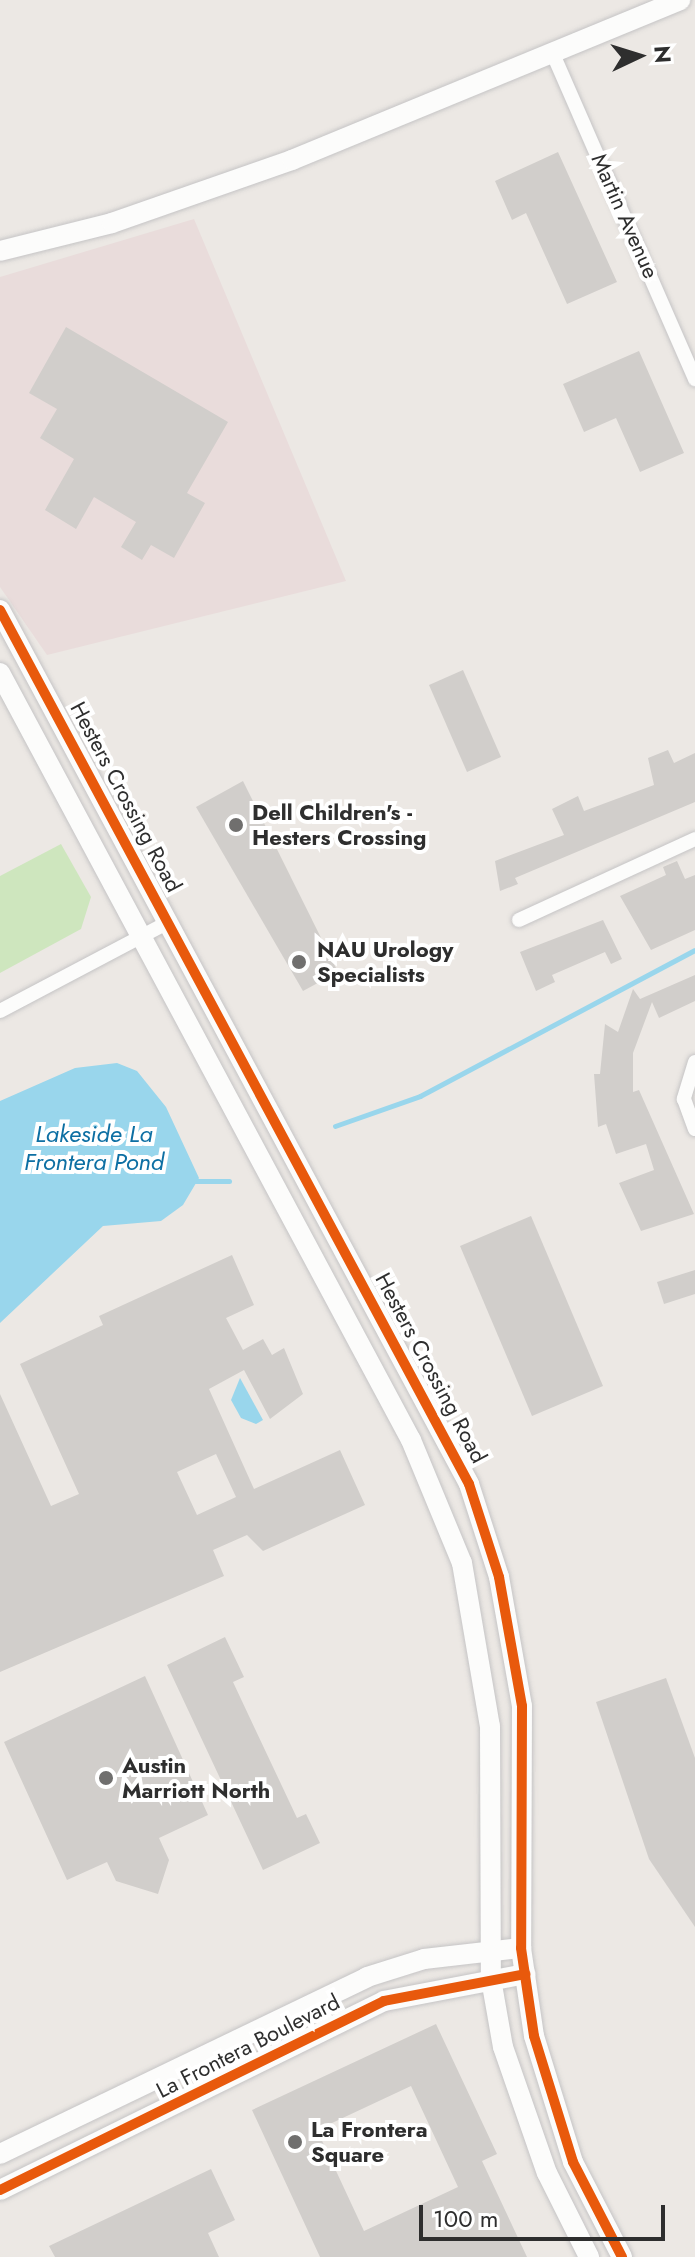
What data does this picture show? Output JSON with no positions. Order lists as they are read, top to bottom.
{
  "streets": {
    "street": ["Martin Avenue", "Hesters Crossing Road", "La Frontera Boulevard"]
  },
  "crossings": [
    ["Hesters Crossing Road", "La Frontera Boulevard"]
  ],
  "water": ["Lakeside La Frontera Pond"],
  "places": [
    "Dell Children's - Hesters Crossing",
    "NAU Urology Specialists",
    "Austin Marriott North",
    "La Frontera Square"
  ],
  "scale_bar": "100 m",
  "north": "right"
}
